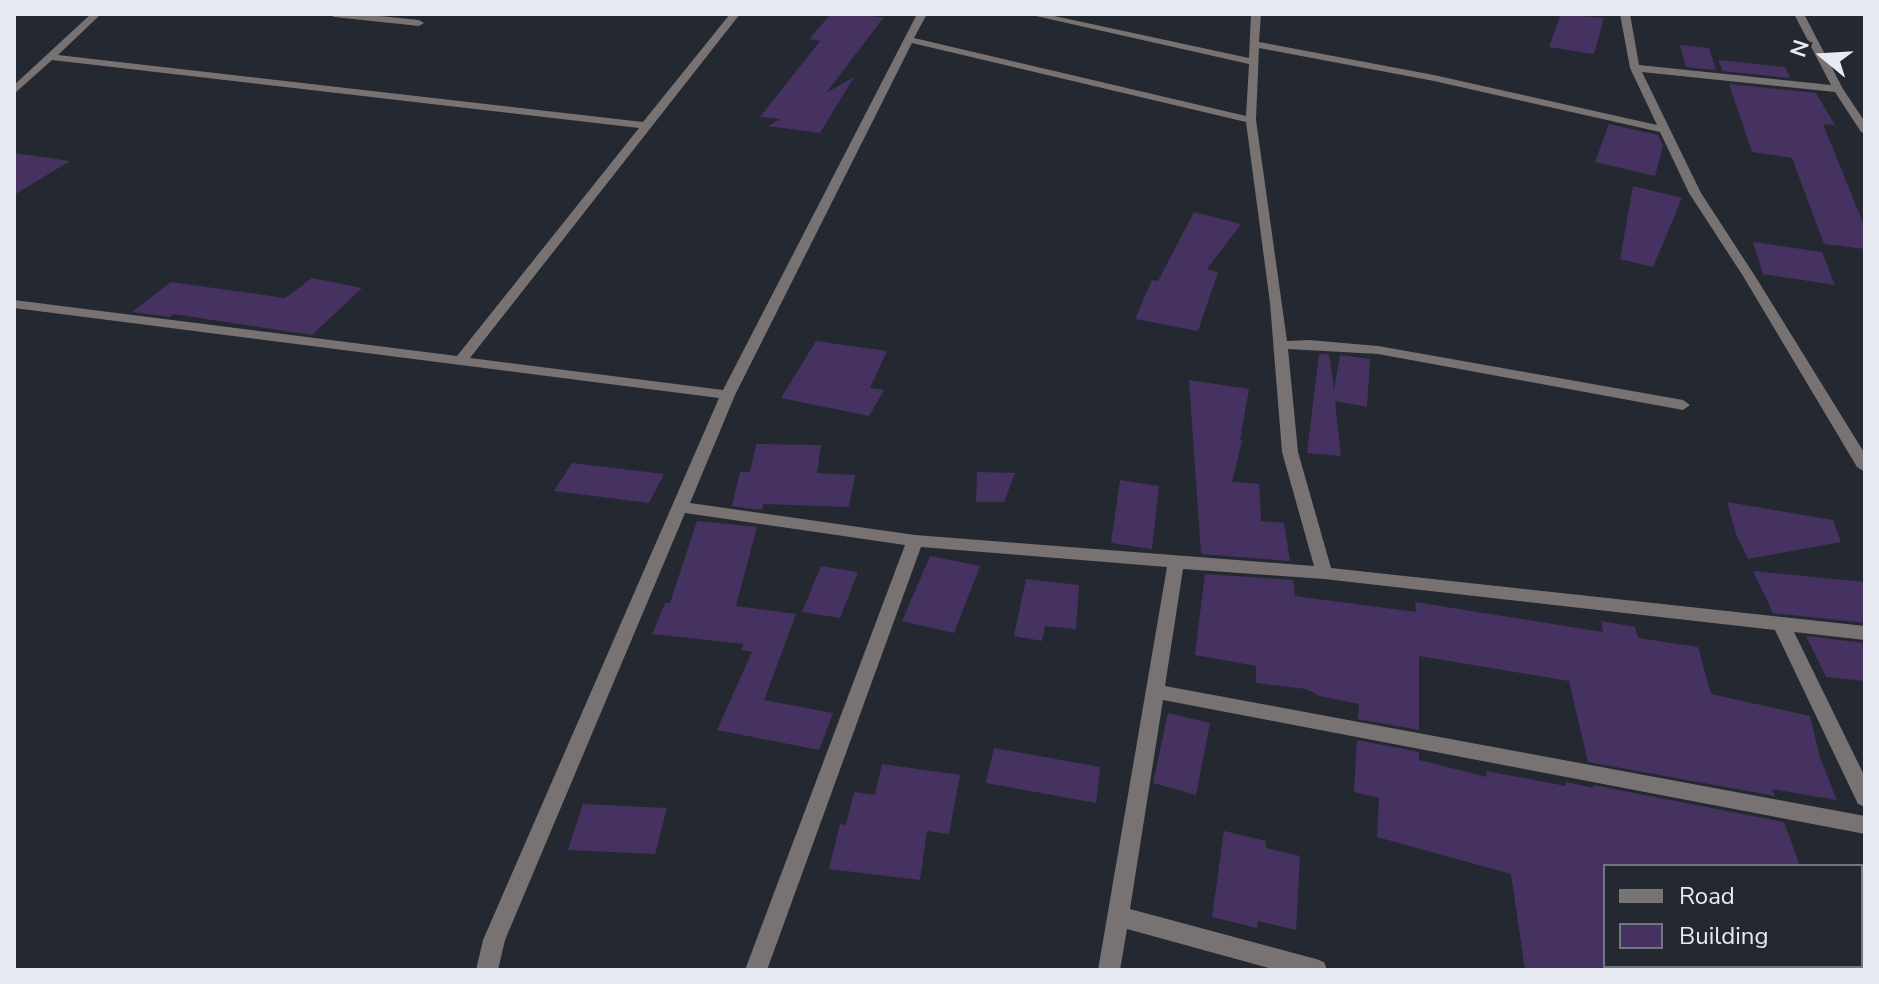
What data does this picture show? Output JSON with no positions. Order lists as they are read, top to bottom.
{
  "legend": ["Road", "Building"],
  "north": "left"
}
